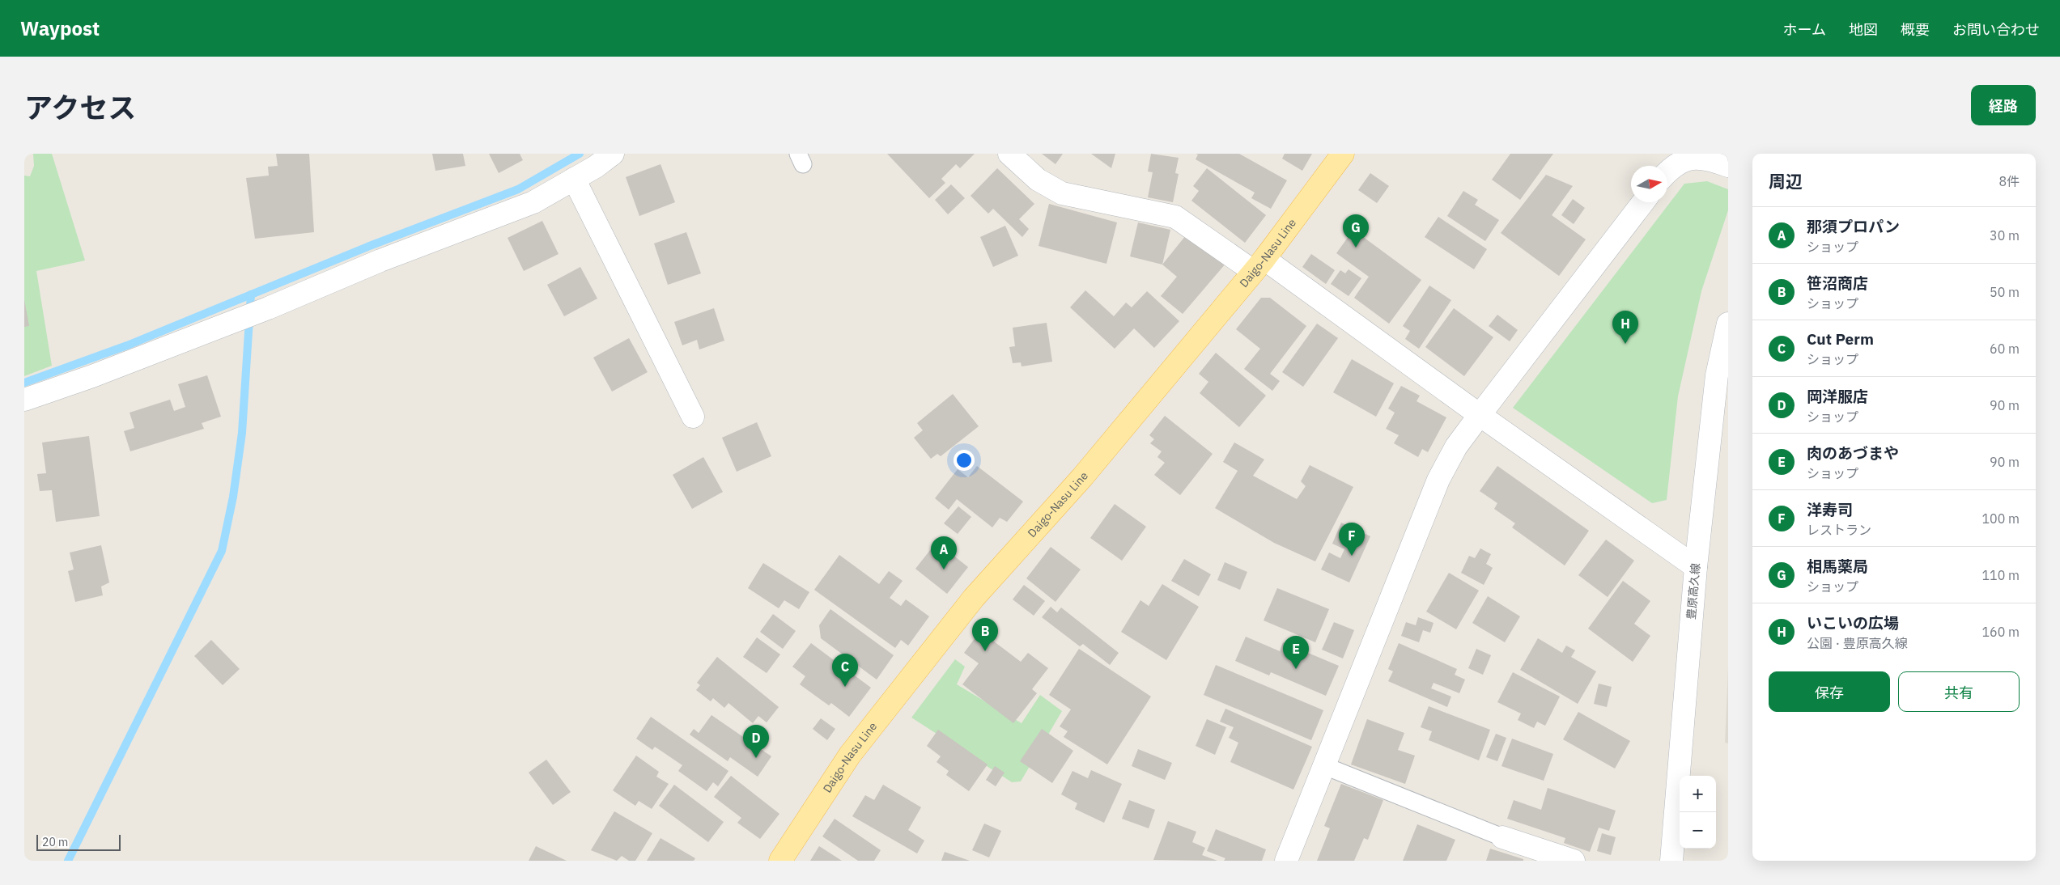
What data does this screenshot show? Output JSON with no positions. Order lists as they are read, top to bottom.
{
  "streets": {
    "main road": ["Daigo-Nasu Line"],
    "street": ["豊原高久線"]
  },
  "scale_bar": "20 m",
  "north": "right",
  "page": {
    "header": "Waypost",
    "nav": [
      "ホーム",
      "地図",
      "概要",
      "お問い合わせ"
    ],
    "title": "アクセス",
    "buttons": [
      "経路",
      ["保存", "共有"]
    ],
    "heading": ["周辺", "8件"],
    "list": [
      {
        "mark": "A",
        "name": "那須プロパン",
        "note": "ショップ",
        "value": "30 m"
      },
      {
        "mark": "B",
        "name": "笹沼商店",
        "note": "ショップ",
        "value": "50 m"
      },
      {
        "mark": "C",
        "name": "Cut Perm",
        "note": "ショップ",
        "value": "60 m"
      },
      {
        "mark": "D",
        "name": "岡洋服店",
        "note": "ショップ",
        "value": "90 m"
      },
      {
        "mark": "E",
        "name": "肉のあづまや",
        "note": "ショップ",
        "value": "90 m"
      },
      {
        "mark": "F",
        "name": "洋寿司",
        "note": "レストラン",
        "value": "100 m"
      },
      {
        "mark": "G",
        "name": "相馬薬局",
        "note": "ショップ",
        "value": "110 m"
      },
      {
        "mark": "H",
        "name": "いこいの広場",
        "note": "公園 · 豊原高久線",
        "value": "160 m"
      }
    ],
    "pins": [
      "G",
      "H",
      "F",
      "A",
      "B",
      "E",
      "C",
      "D"
    ],
    "map_buttons": ["+", "−"],
    "scale": "20 m"
  }
}
